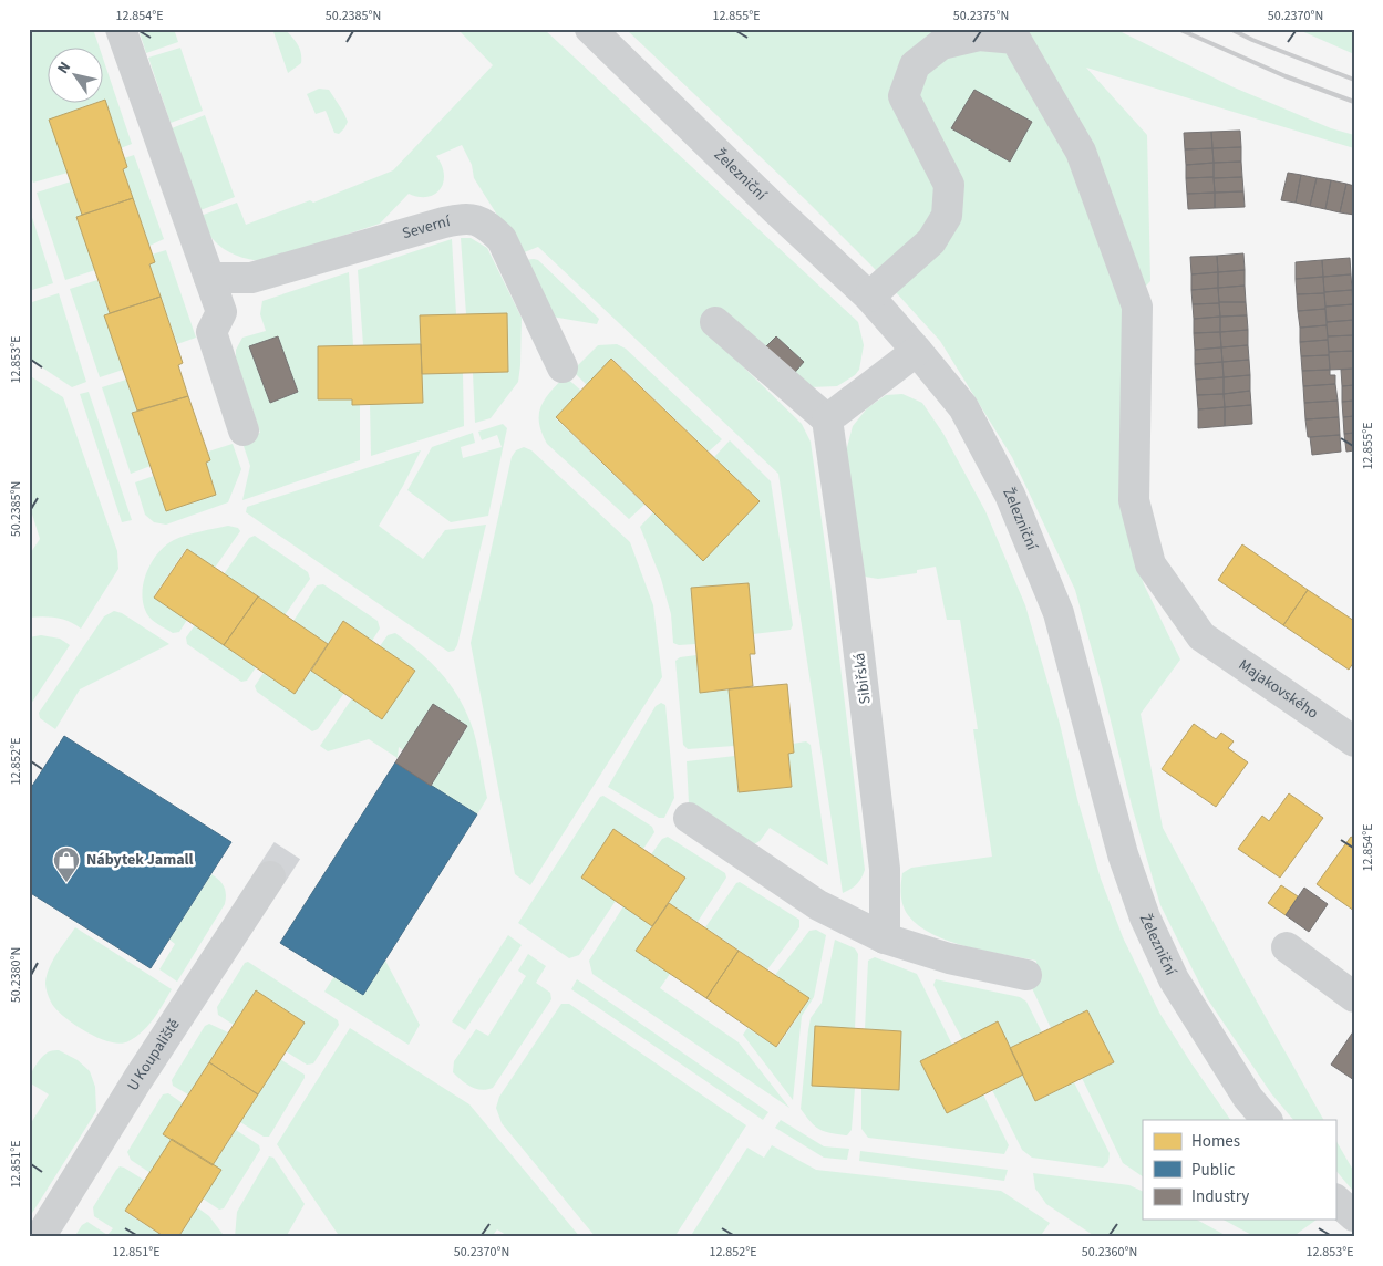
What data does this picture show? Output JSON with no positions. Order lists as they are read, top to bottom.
{
  "streets": {
    "street": [
      "Železniční",
      "Severní",
      "Sibiřská",
      "Majakovského",
      "U Koupaliště"
    ]
  },
  "crossings": [
    ["Železniční", "Majakovského"]
  ],
  "places": {
    "shop": ["Nábytek Jamall"]
  },
  "legend": ["Homes", "Public", "Industry"],
  "north": "top left",
  "coordinates": [
    "12.854°E",
    "50.2385°N",
    "12.855°E",
    "50.2375°N",
    "50.2370°N",
    "12.853°E",
    "12.852°E",
    "50.2380°N",
    "12.851°E",
    "50.2360°N"
  ]
}
